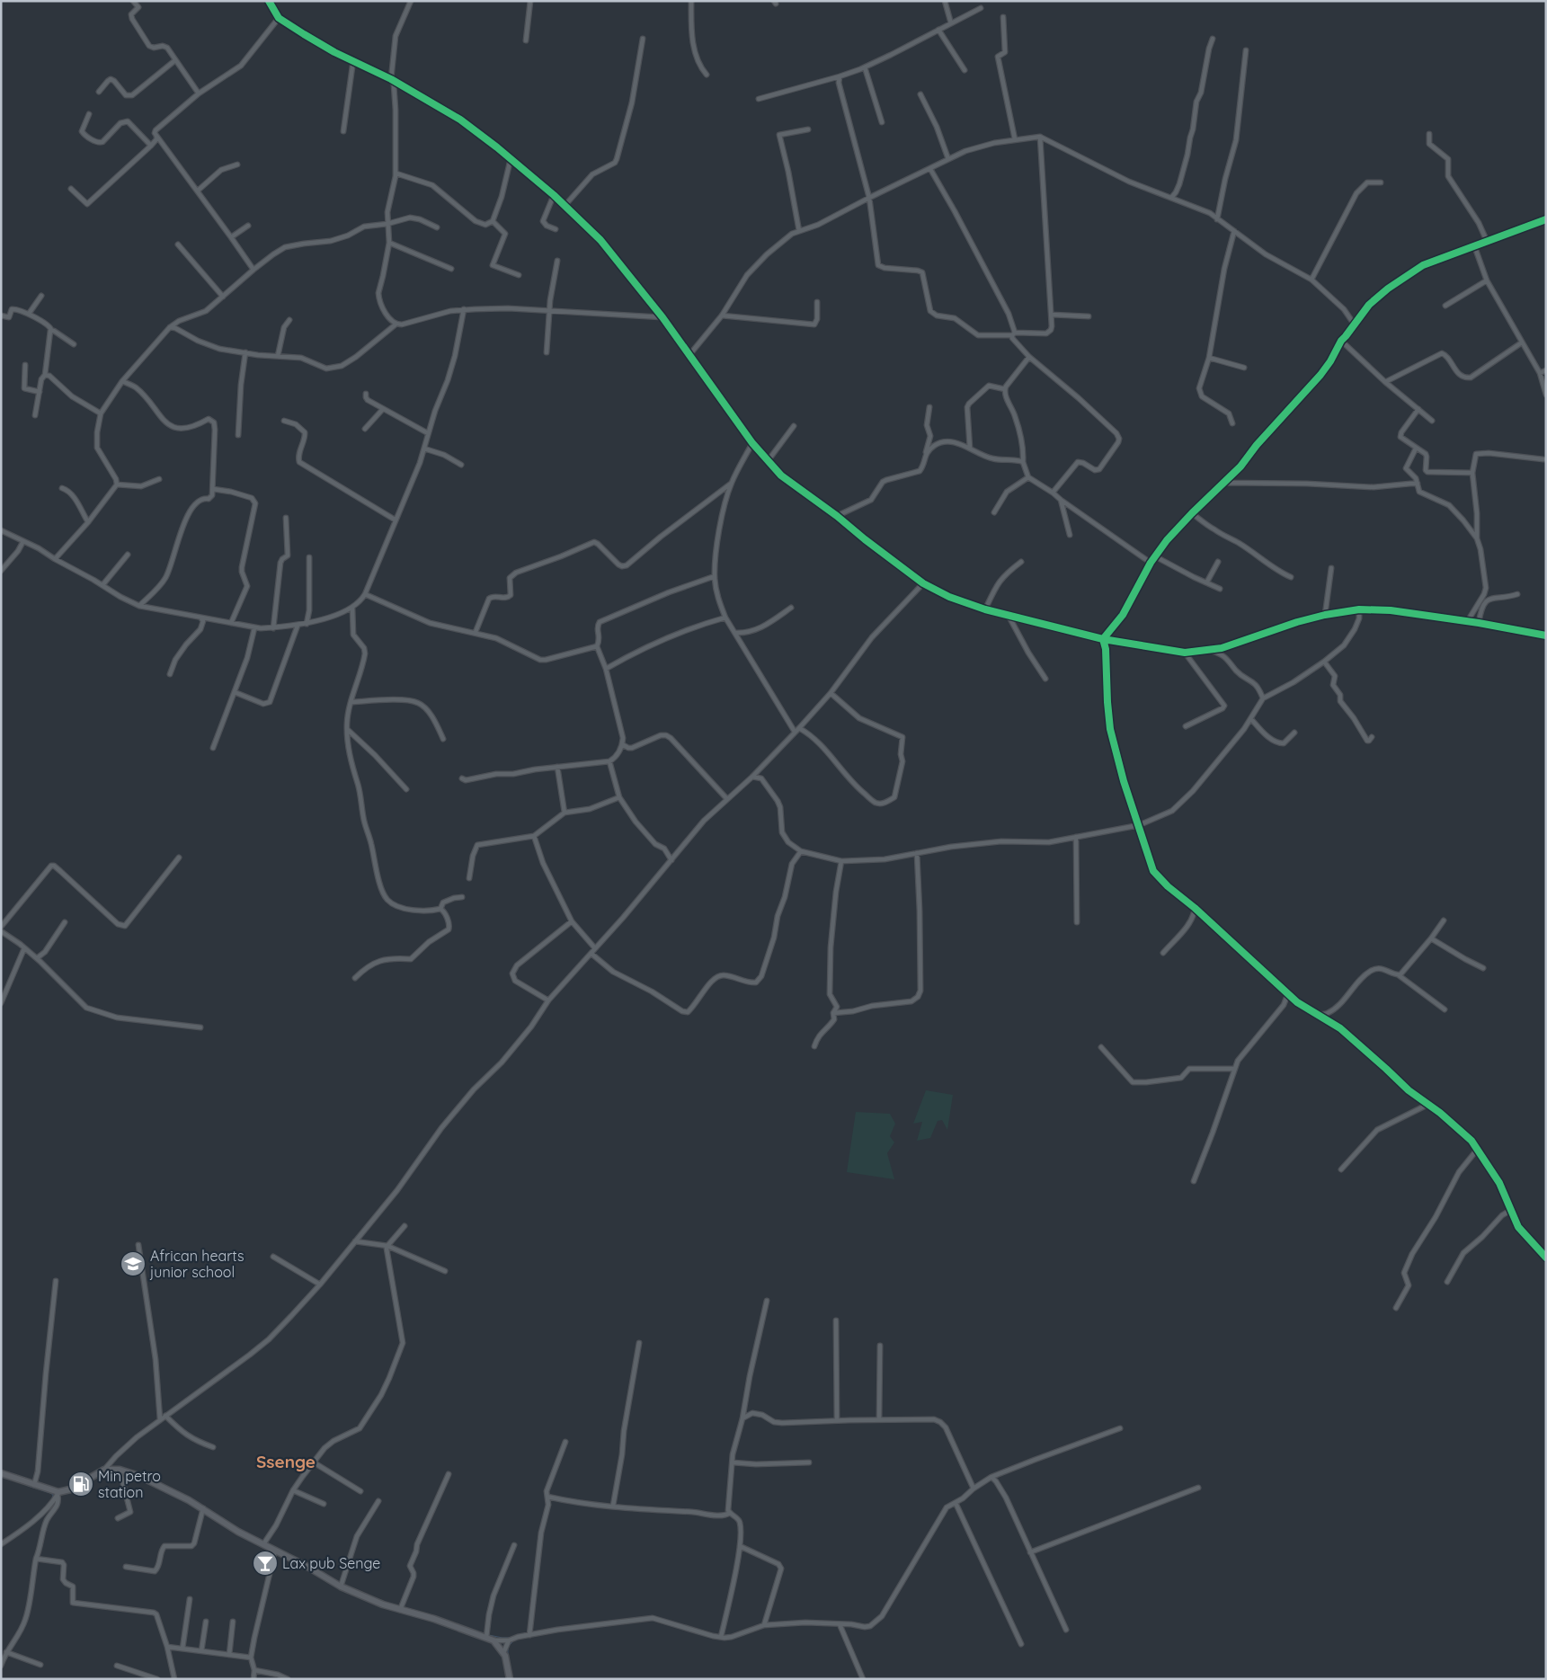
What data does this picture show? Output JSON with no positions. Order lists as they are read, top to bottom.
{
  "districts": ["Ssenge"],
  "places": {
    "school or university": ["African hearts junior school"],
    "fuel station": ["Min petro station"],
    "bar": ["Lax pub Senge"]
  }
}
